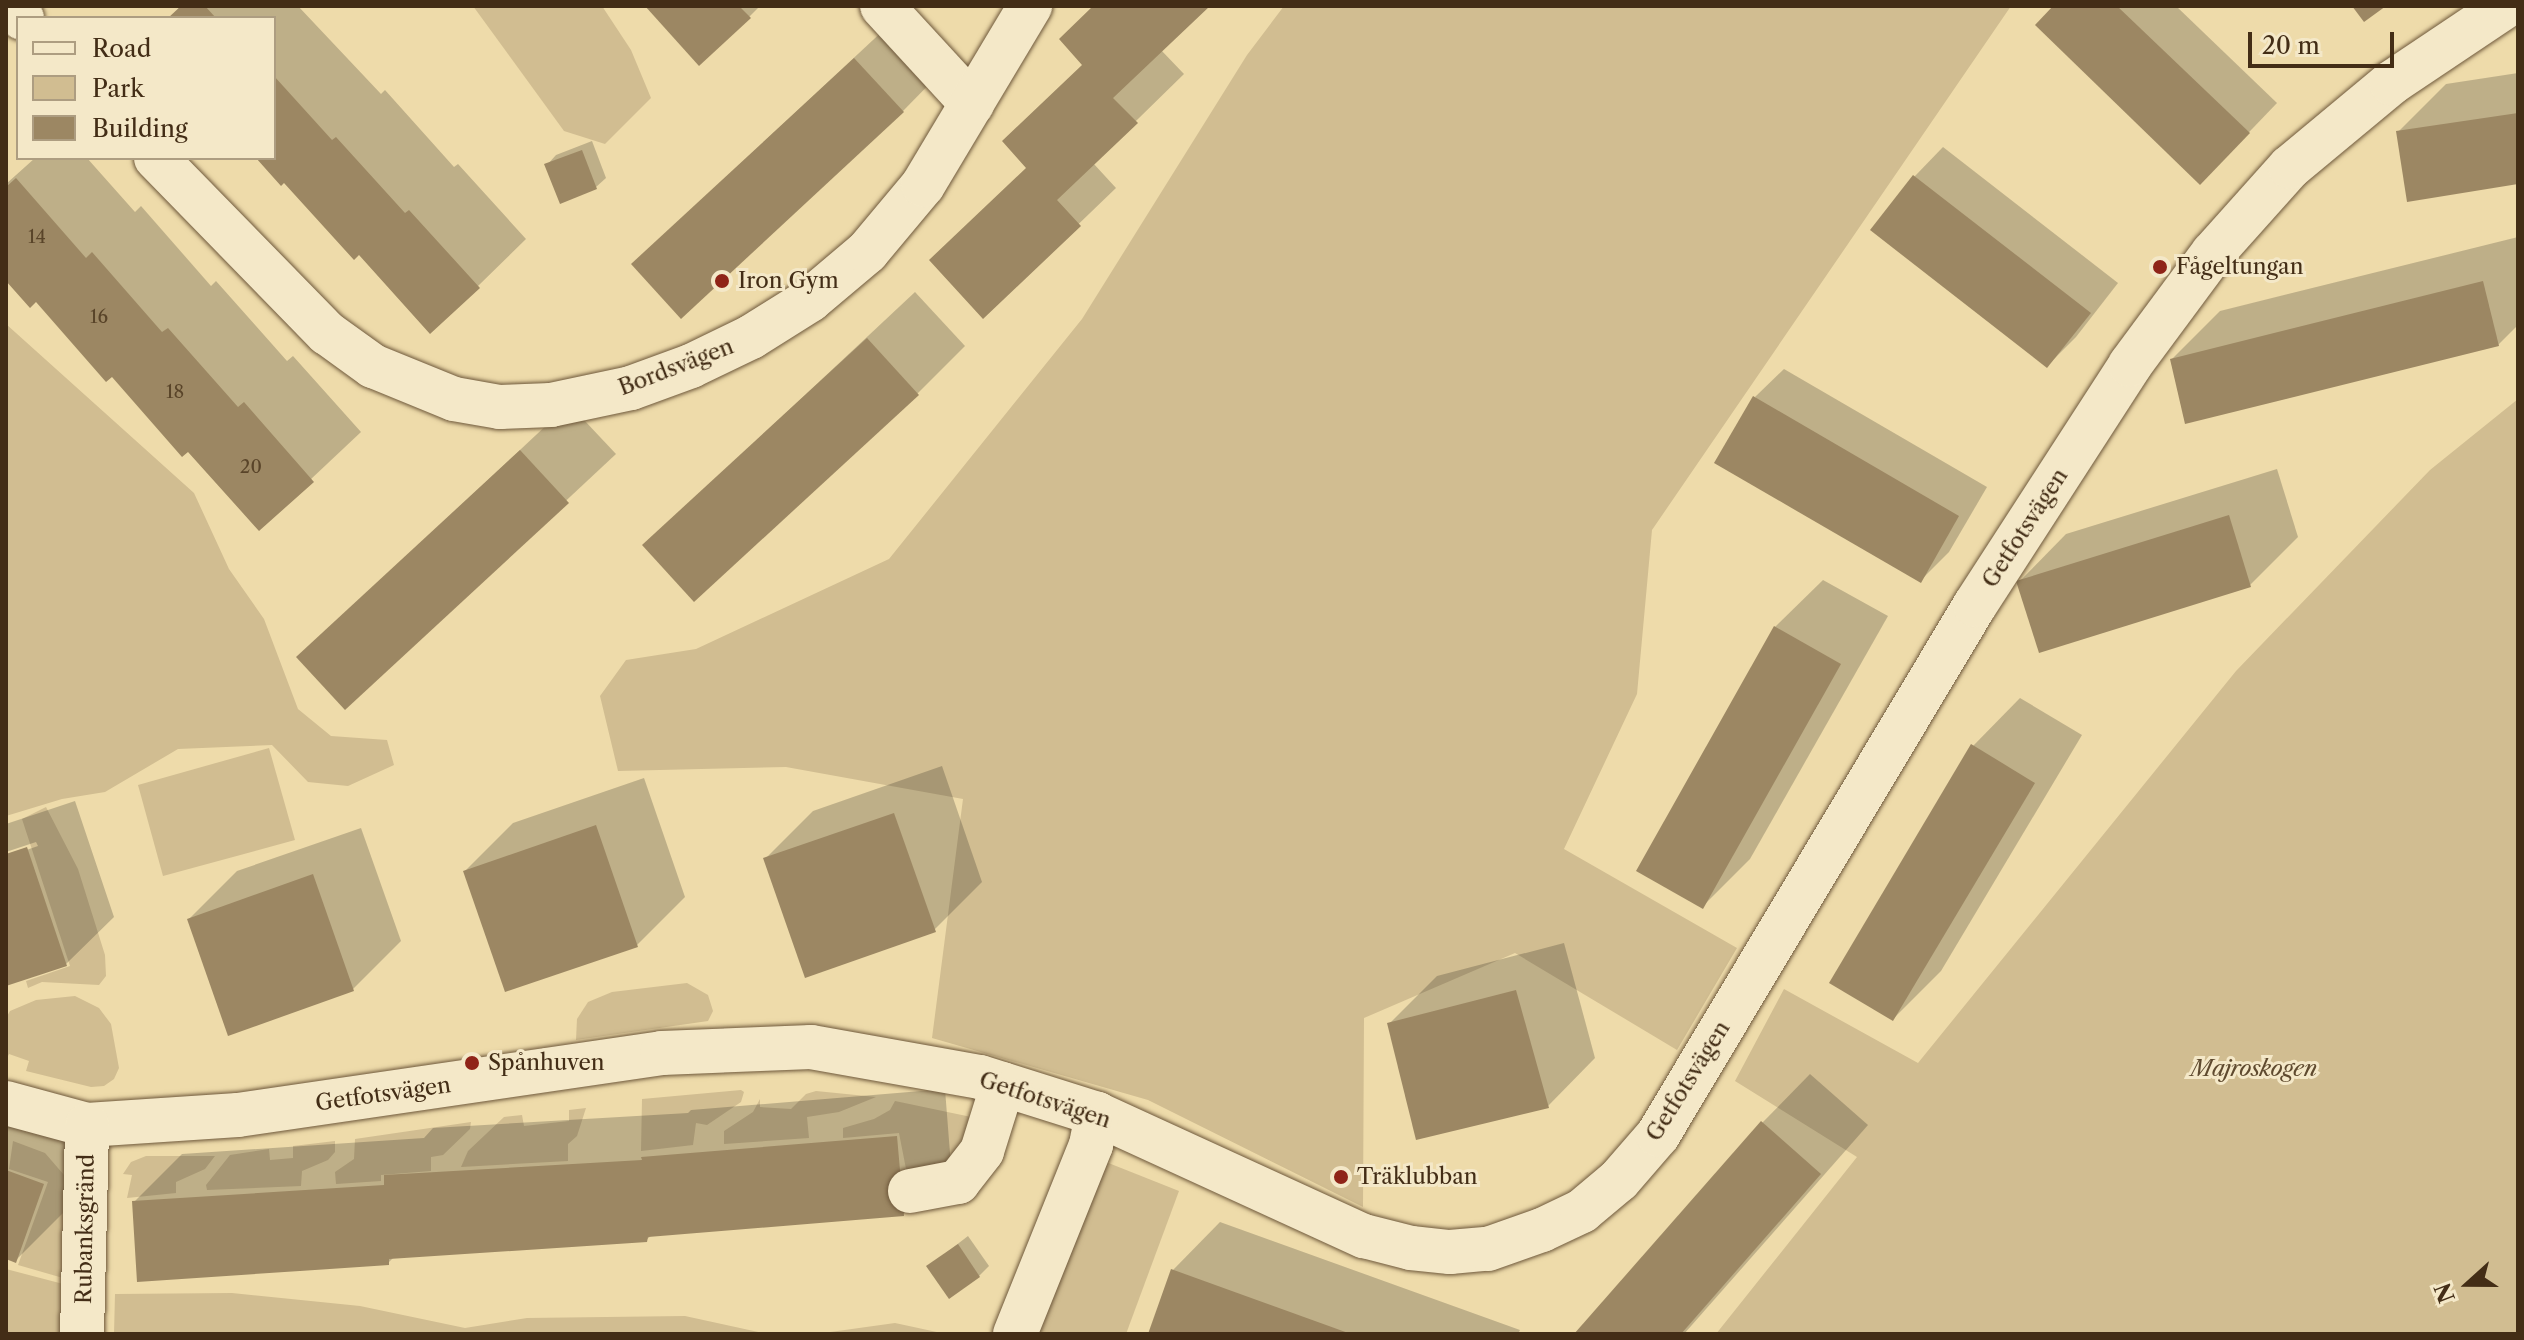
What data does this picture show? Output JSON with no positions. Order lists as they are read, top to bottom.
{
  "streets": {
    "street": ["Bordsvägen", "Getfotsvägen", "Rubanksgränd"]
  },
  "crossings": [
    ["Getfotsvägen", "Rubanksgränd"]
  ],
  "parks": ["Majroskogen"],
  "places": [
    "Fågeltungan",
    "Iron Gym",
    "Spånhuven",
    "Träklubban"
  ],
  "house_numbers": [
    "14",
    "16",
    "18",
    "20"
  ],
  "legend": ["Road", "Park", "Building"],
  "scale_bar": "20 m",
  "north": "left"
}
